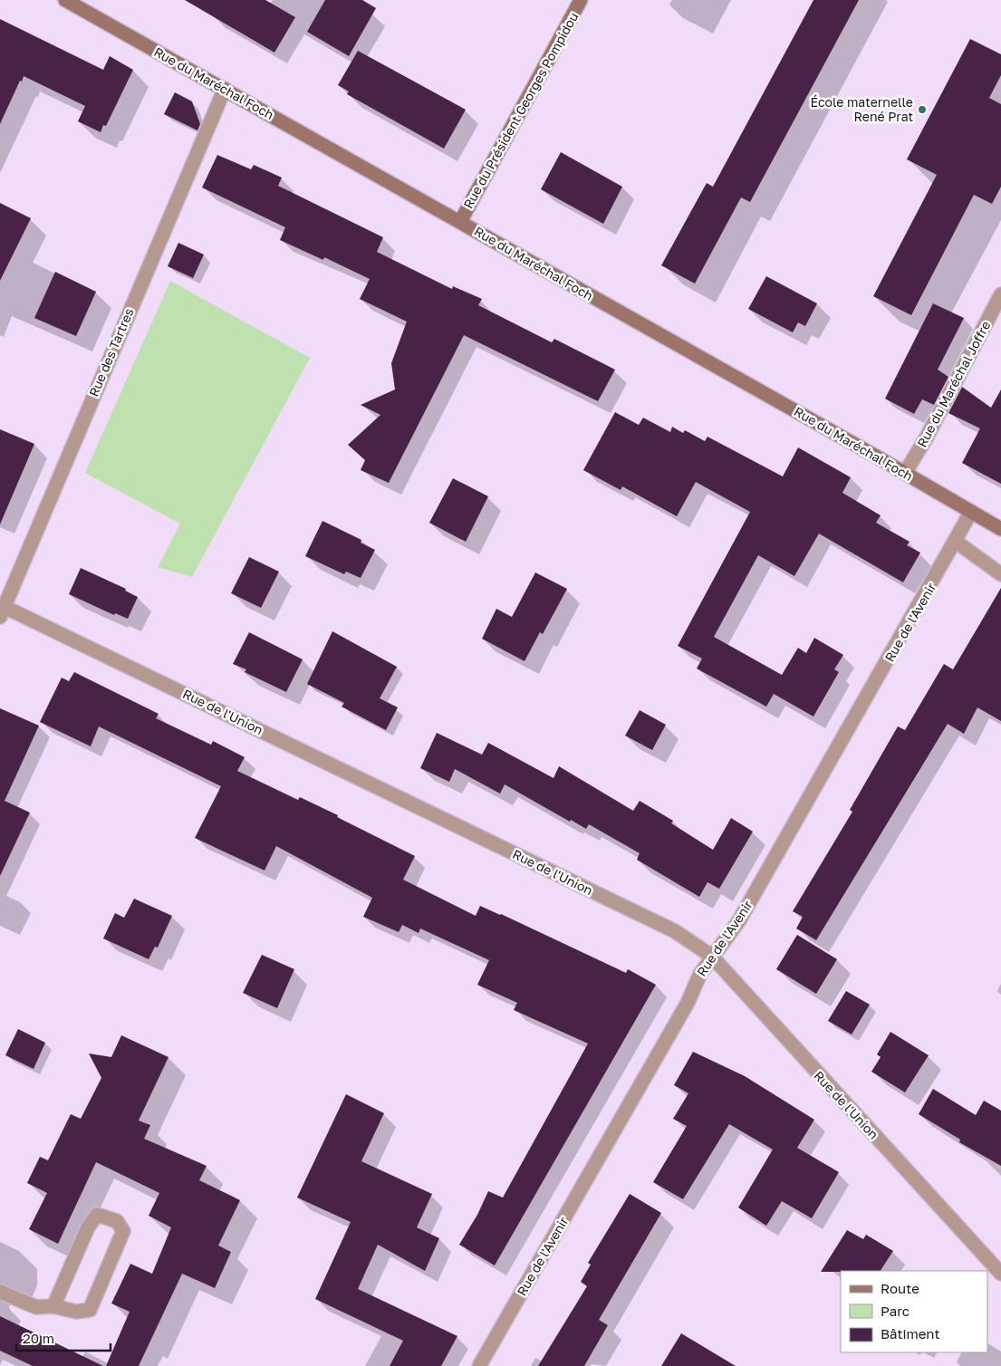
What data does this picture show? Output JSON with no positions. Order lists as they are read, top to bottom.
{
  "streets": {
    "main road": ["Rue du Maréchal Foch", "Rue du Président Georges Pompidou"],
    "street": [
      "Rue des Tartres",
      "Rue du Maréchal Joffre",
      "Rue de l'Avenir",
      "Rue de l'Union"
    ]
  },
  "crossings": [
    ["Rue du Maréchal Foch", "Rue du Président Georges Pompidou"],
    ["Rue du Maréchal Foch", "Rue des Tartres"],
    ["Rue du Maréchal Foch", "Rue du Maréchal Joffre"],
    ["Rue du Maréchal Foch", "Rue de l'Avenir"],
    ["Rue des Tartres", "Rue de l'Union"],
    ["Rue de l'Avenir", "Rue de l'Union"]
  ],
  "places": ["École maternelle René Prat"],
  "legend": ["Route", "Parc", "Bâtiment"],
  "scale_bar": "20 m"
}
